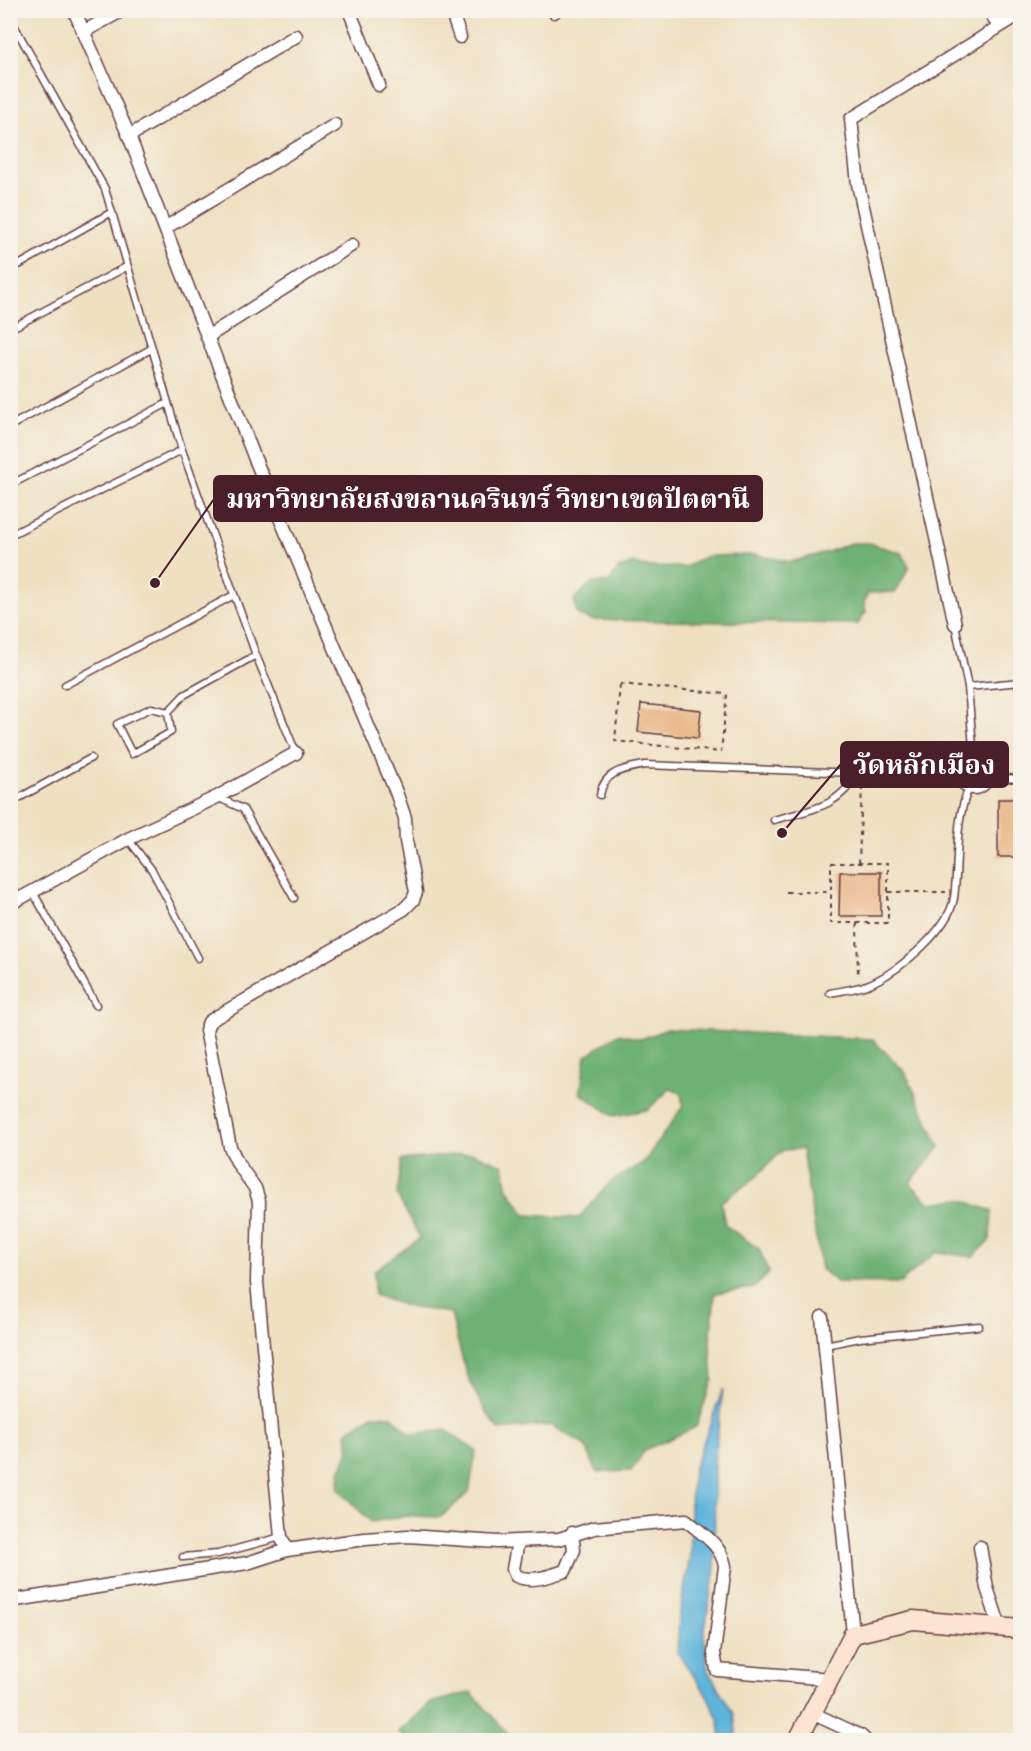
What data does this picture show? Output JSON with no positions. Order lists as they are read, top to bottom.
{
  "places": ["มหาวิทยาลัยสงขลานครินทร์ วิทยาเขตปัตตานี", "วัดหลักเมือง"]
}
